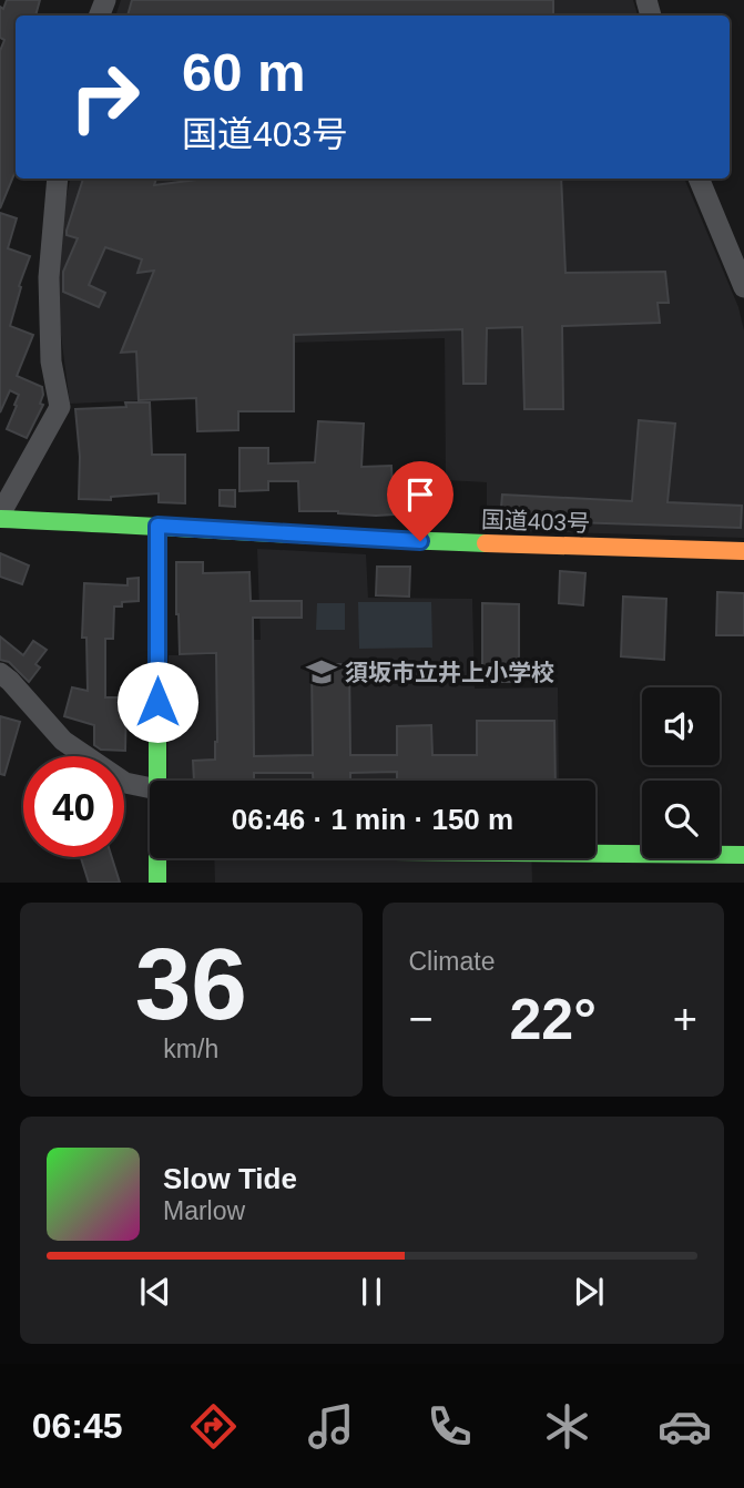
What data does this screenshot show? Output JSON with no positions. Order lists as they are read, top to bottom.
{
  "streets": {
    "main road": ["国道403号"]
  },
  "places": {
    "school or university": ["須坂市立井上小学校"]
  },
  "page": {
    "turn": ["60 m", "国道403号"],
    "limit": "40",
    "trip": "06:46 · 1 min · 150 m",
    "tile": [
      ["36", "km/h"],
      "Climate"
    ],
    "heat": ["−", "22°", "+"],
    "song": ["Slow Tide", "Marlow"],
    "tabs": "06:45"
  }
}
